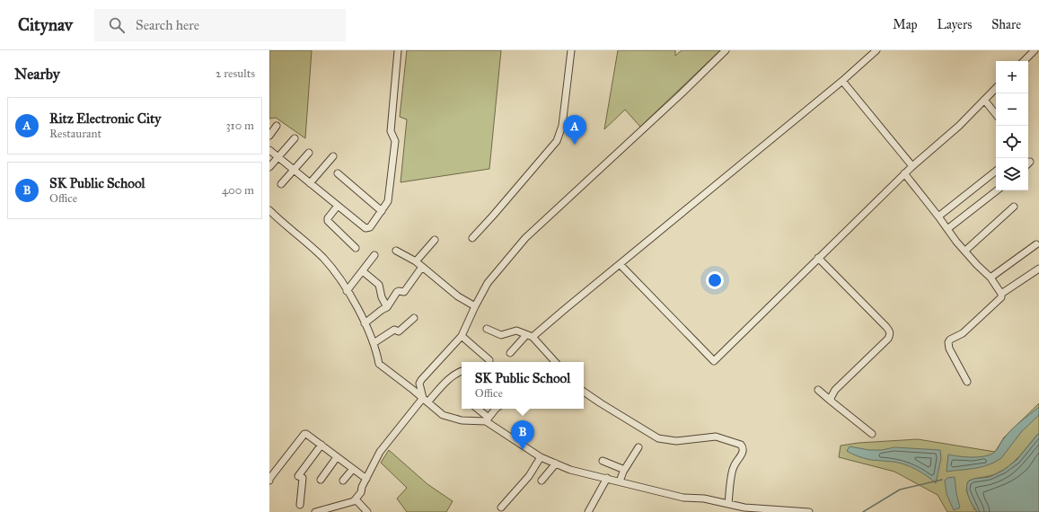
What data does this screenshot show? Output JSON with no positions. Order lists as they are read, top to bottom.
{
  "page": {
    "header": "Citynav",
    "search": "Search here",
    "nav": ["Map", "Layers", "Share"],
    "heading": ["Nearby", "2 results"],
    "map_buttons": ["+", "−"],
    "list": [
      {
        "mark": "A",
        "name": "Ritz Electronic City",
        "note": "Restaurant",
        "value": "310 m"
      },
      {
        "mark": "B",
        "name": "SK Public School",
        "note": "Office",
        "value": "400 m"
      }
    ],
    "pins": ["A", "B"],
    "popup": ["SK Public School", "Office"]
  }
}
